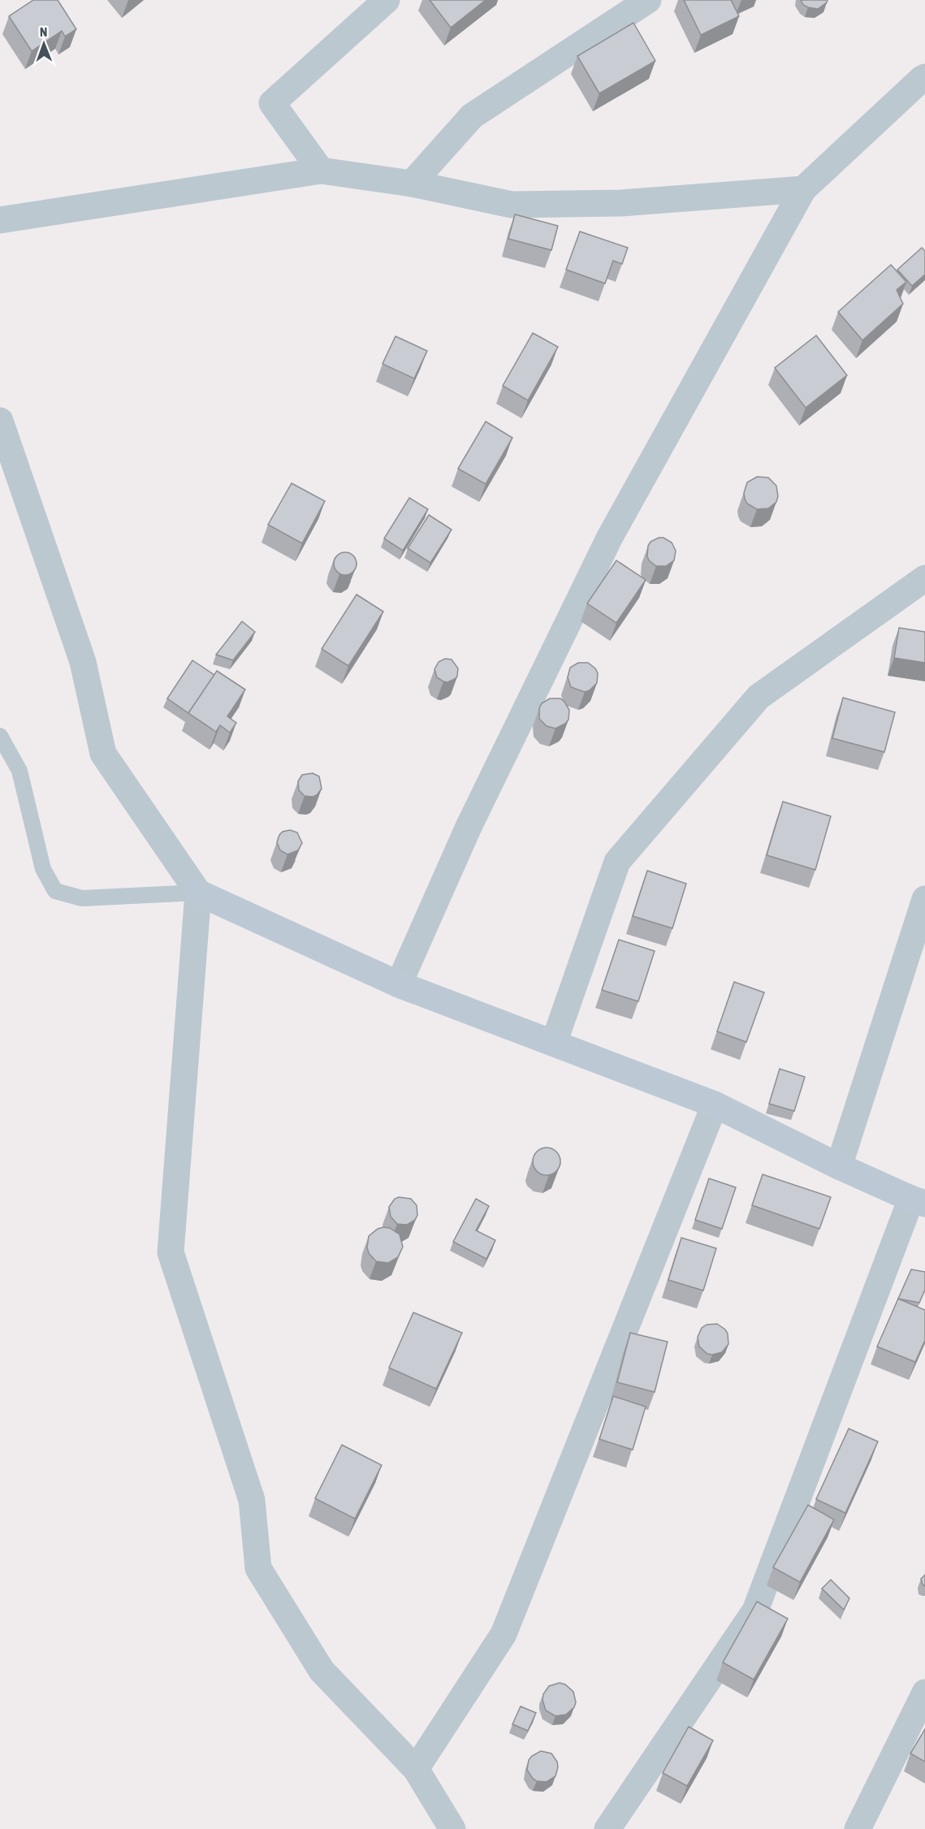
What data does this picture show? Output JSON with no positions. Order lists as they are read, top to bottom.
{
  "north": "top"
}
